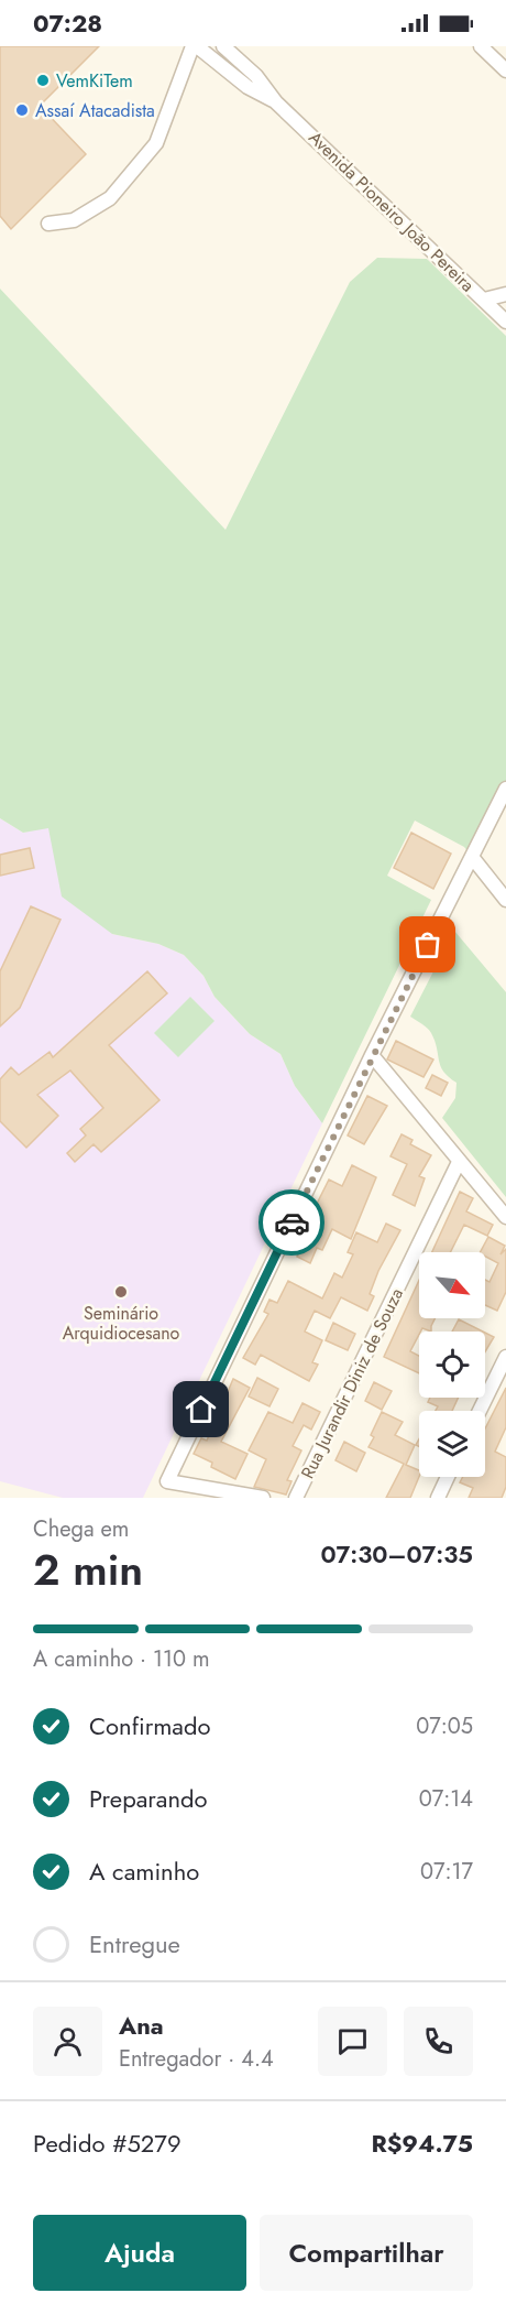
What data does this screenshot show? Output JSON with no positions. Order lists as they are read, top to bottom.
{
  "streets": {
    "street": ["Avenida Pioneiro João Pereira", "Rua Jurandir Diniz de Souza"]
  },
  "places": ["VemKiTem", "Assaí Atacadista", "Seminário Arquidiocesano"],
  "north": "bottom right",
  "page": {
    "status": "07:28",
    "heading": ["2 min", "Chega em", "07:30–07:35"],
    "panel": [
      "Ana",
      "Entregador · 4.4",
      "Pedido #5279",
      "R$94.75"
    ],
    "bar": "A caminho · 110 m",
    "list": [
      ["Confirmado", "07:05"],
      ["Preparando", "07:14"],
      ["A caminho", "07:17"],
      "Entregue"
    ],
    "buttons": ["Ajuda", "Compartilhar"]
  }
}
